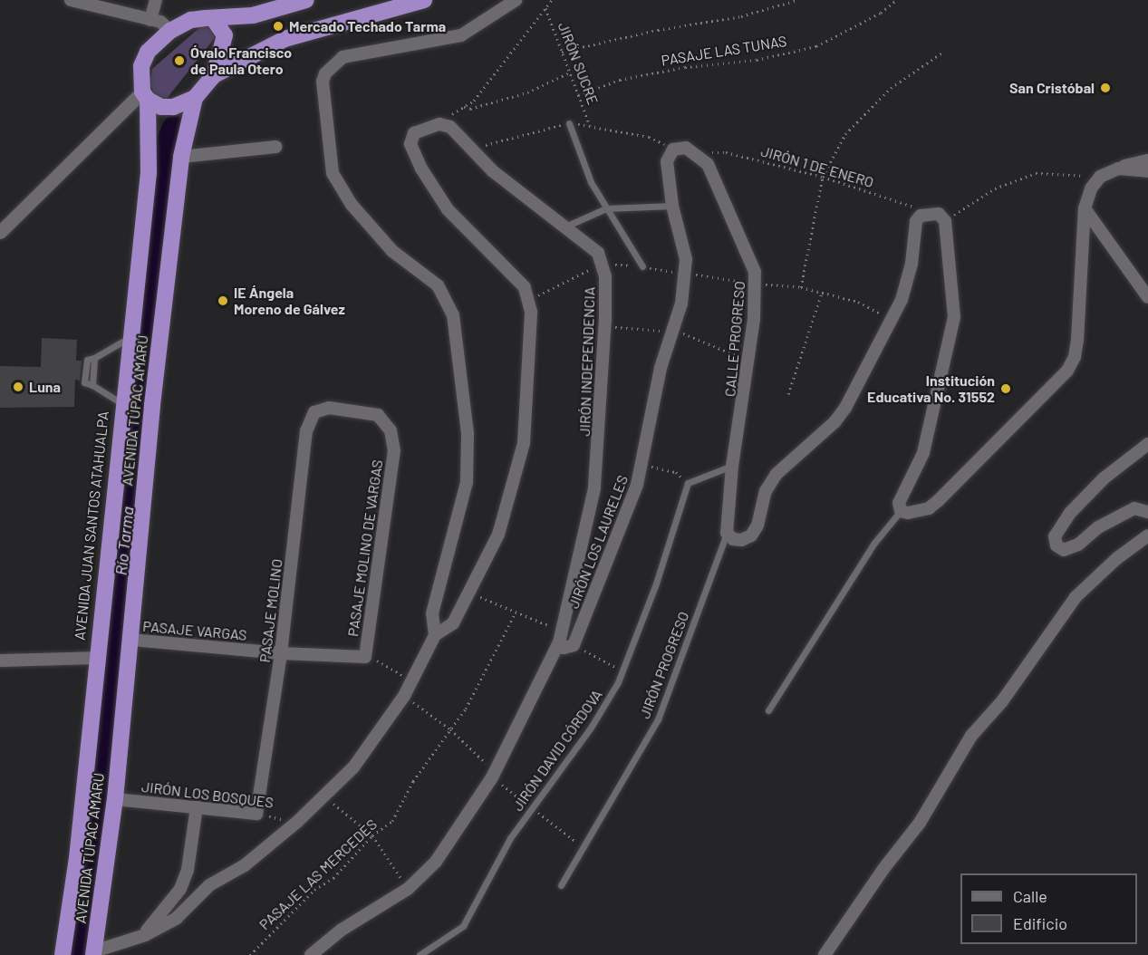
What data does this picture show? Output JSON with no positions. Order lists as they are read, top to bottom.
{
  "streets": {
    "highway": ["AVENIDA TÚPAC AMARU", "AVENIDA JUAN SANTOS ATAHUALPA"],
    "street": [
      "CALLE PROGRESO",
      "JIRÓN INDEPENDENCIA",
      "JIRÓN LOS LAURELES",
      "PASAJE MOLINO DE VARGAS",
      "PASAJE MOLINO",
      "PASAJE VARGAS",
      "JIRÓN LOS BOSQUES"
    ],
    "lane": ["JIRÓN PROGRESO", "JIRÓN DAVID CÓRDOVA"],
    "path": [
      "PASAJE LAS TUNAS",
      "JIRÓN SUCRE",
      "JIRÓN 1 DE ENERO",
      "PASAJE LAS MERCEDES"
    ]
  },
  "crossings": [
    ["PASAJE LAS TUNAS", "JIRÓN SUCRE"],
    ["JIRÓN 1 DE ENERO", "CALLE PROGRESO"],
    ["CALLE PROGRESO", "JIRÓN PROGRESO"],
    ["AVENIDA TÚPAC AMARU", "AVENIDA JUAN SANTOS ATAHUALPA"],
    ["AVENIDA TÚPAC AMARU", "PASAJE VARGAS"],
    ["AVENIDA TÚPAC AMARU", "JIRÓN LOS BOSQUES"],
    ["PASAJE MOLINO DE VARGAS", "PASAJE MOLINO"],
    ["PASAJE MOLINO DE VARGAS", "PASAJE VARGAS"],
    ["PASAJE MOLINO", "PASAJE VARGAS"],
    ["PASAJE MOLINO", "JIRÓN LOS BOSQUES"]
  ],
  "water": ["Río Tarma"],
  "places": [
    "Mercado Techado Tarma",
    "Óvalo Francisco de Paula Otero",
    "San Cristóbal",
    "IE Ángela Moreno de Gálvez",
    "Luna",
    "Institución Educativa No. 31552"
  ],
  "legend": ["Calle", "Edificio"]
}
